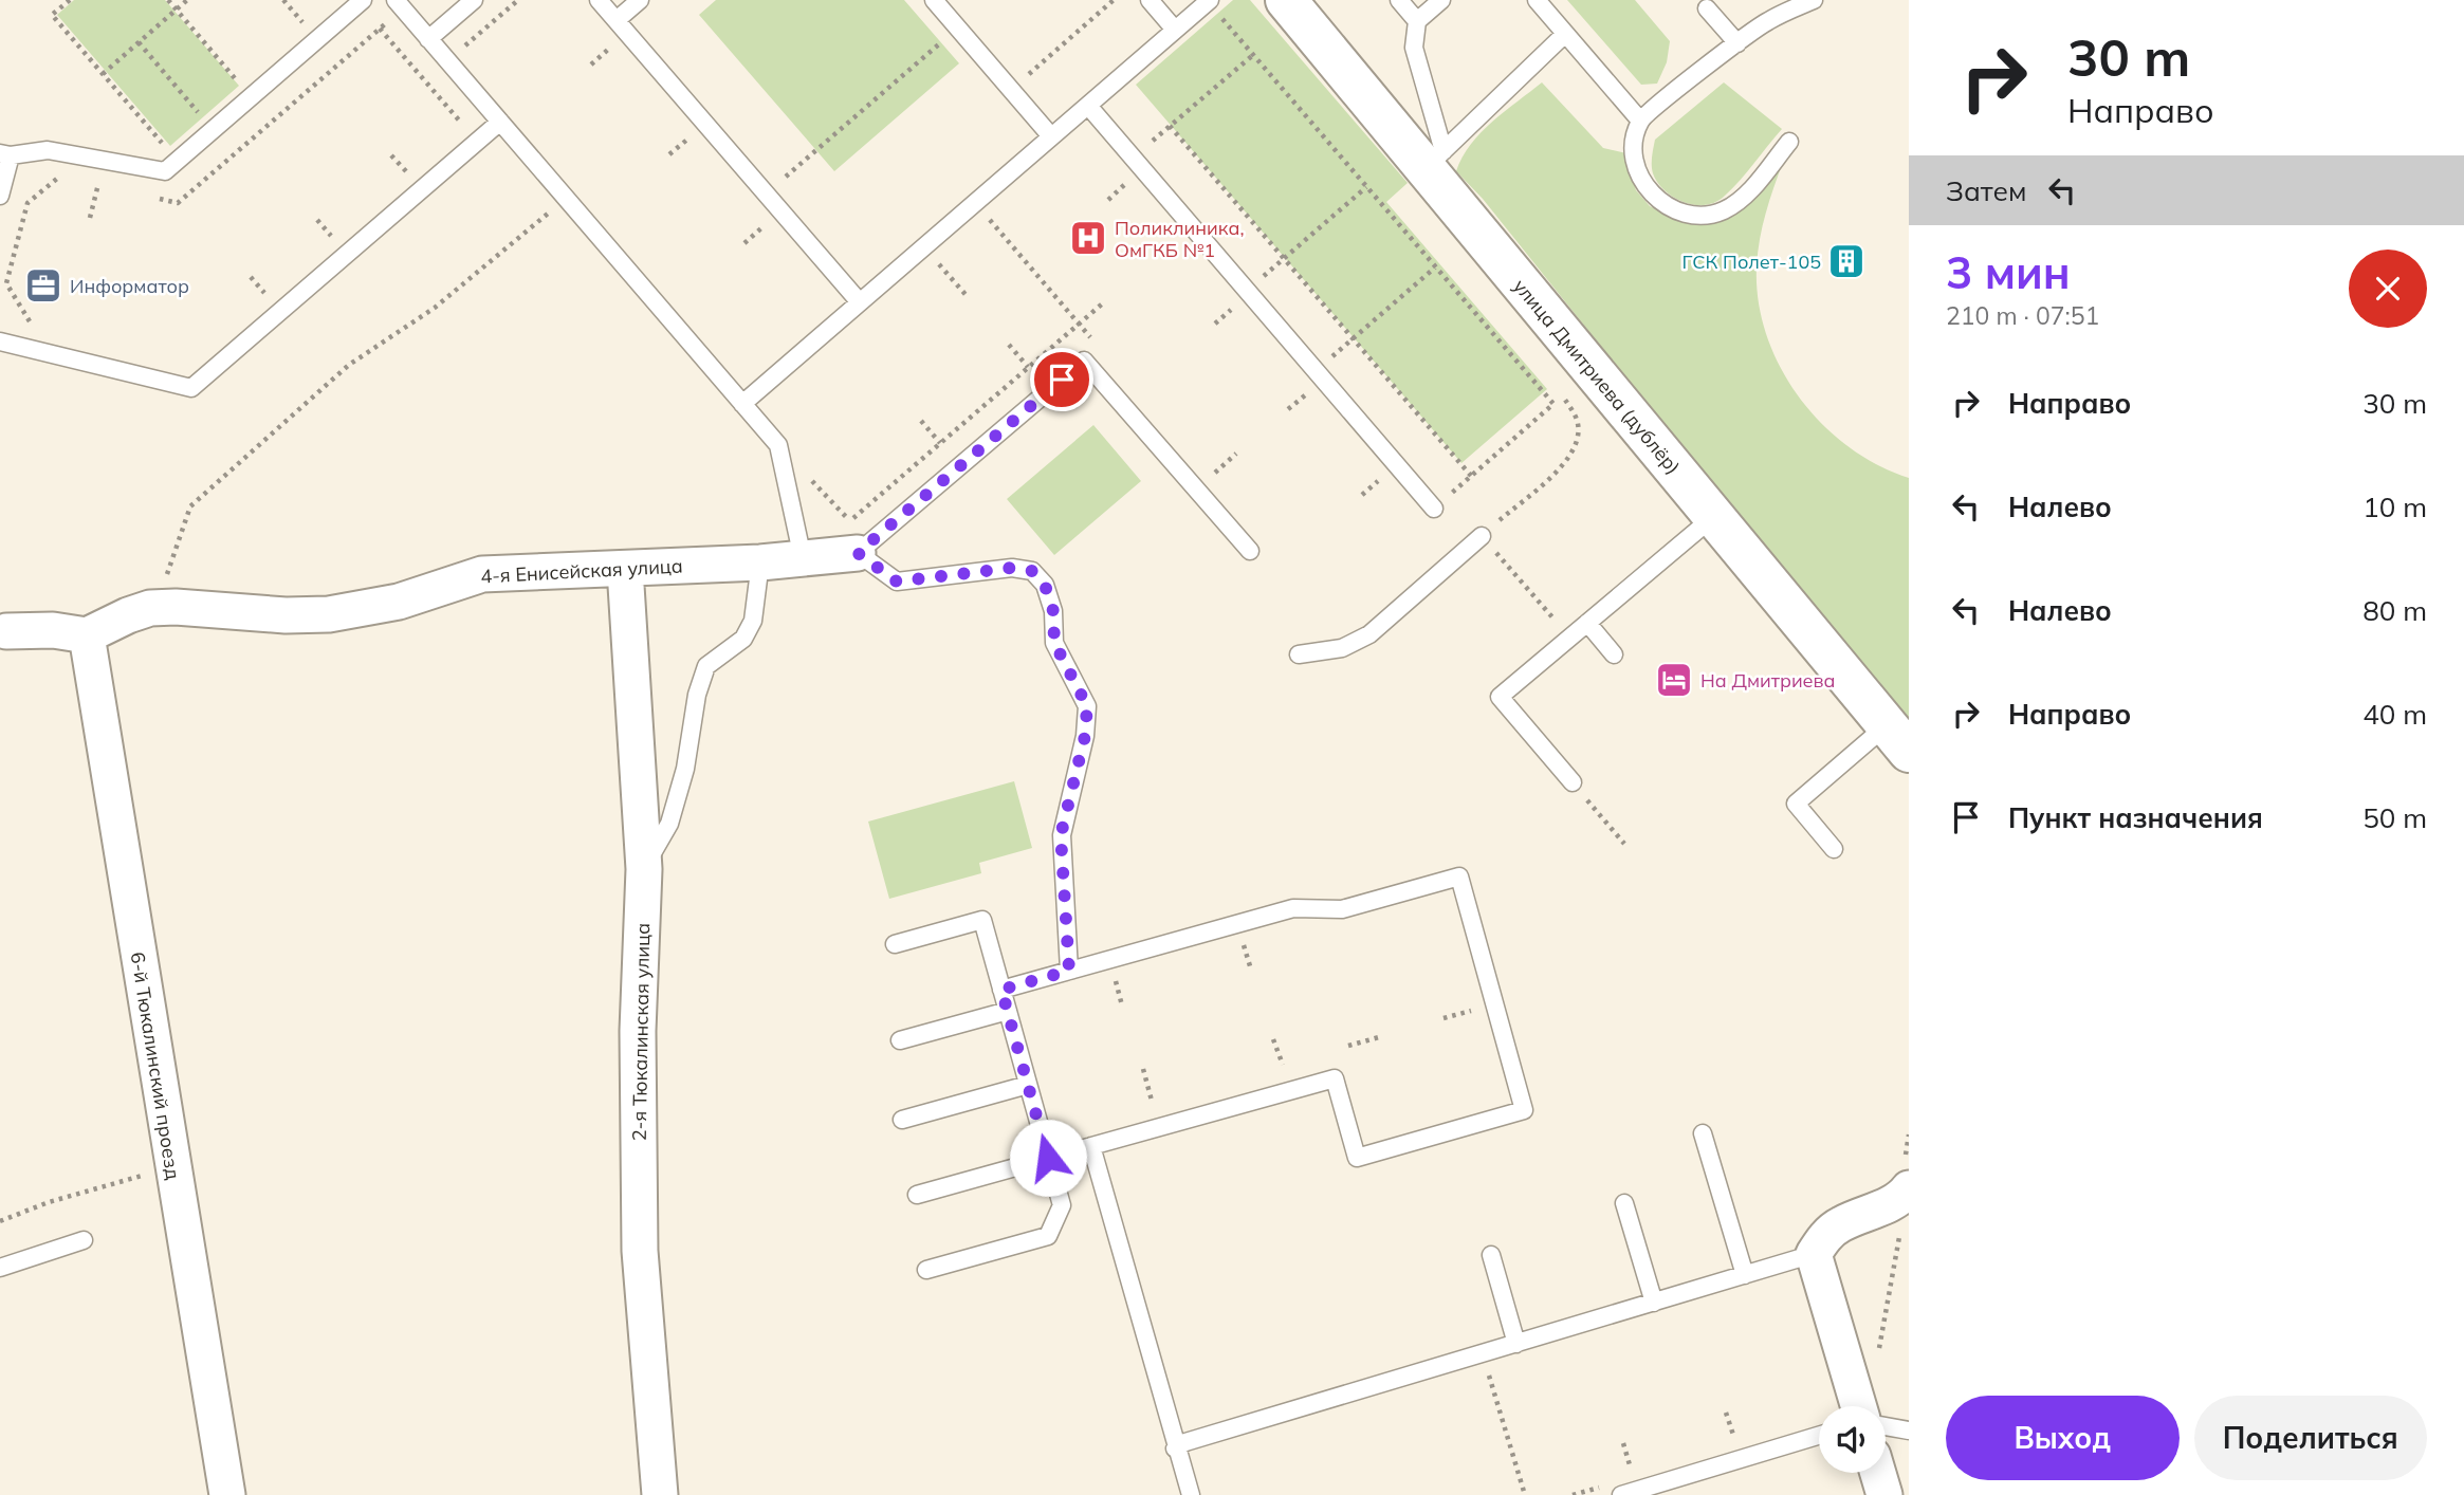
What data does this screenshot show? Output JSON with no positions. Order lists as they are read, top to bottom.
{
  "streets": {
    "main road": ["улица Дмитриева (дублёр)"],
    "street": ["4-я Енисейская улица", "2-я Тюкалинская улица", "6-й Тюкалинский проезд"]
  },
  "crossings": [
    ["4-я Енисейская улица", "2-я Тюкалинская улица"],
    ["4-я Енисейская улица", "6-й Тюкалинский проезд"]
  ],
  "places": {
    "hospital": ["Поликлиника, ОмГКБ №1"],
    "building": ["ГСК Полет-105"],
    "office": ["Информатор"],
    "hotel": ["На Дмитриева"]
  },
  "page": {
    "turn": ["30 m", "Направо"],
    "then": "Затем",
    "heading": ["3 мин", "210 m · 07:51"],
    "list": [
      {
        "name": "Направо",
        "value": "30 m"
      },
      {
        "name": "Налево",
        "value": "10 m"
      },
      {
        "name": "Налево",
        "value": "80 m"
      },
      {
        "name": "Направо",
        "value": "40 m"
      },
      {
        "name": "Пункт назначения",
        "value": "50 m"
      }
    ],
    "buttons": ["Выход", "Поделиться"]
  }
}
